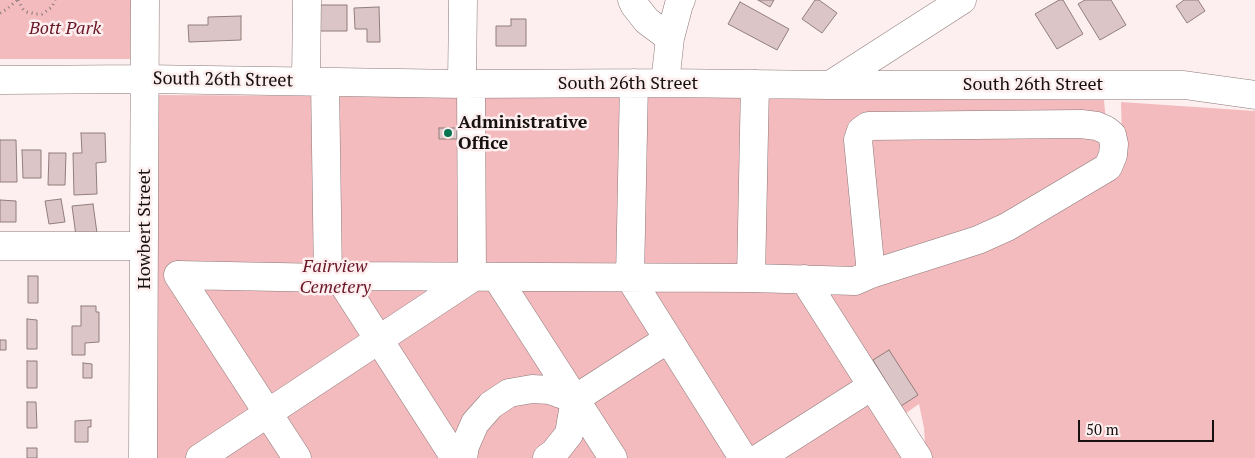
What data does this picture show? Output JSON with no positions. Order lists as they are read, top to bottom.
{
  "streets": {
    "street": ["South 26th Street", "Howbert Street"]
  },
  "crossings": [
    ["South 26th Street", "Howbert Street"]
  ],
  "parks": ["Bott Park", "Fairview Cemetery"],
  "places": ["Administrative Office"],
  "scale_bar": "50 m"
}
